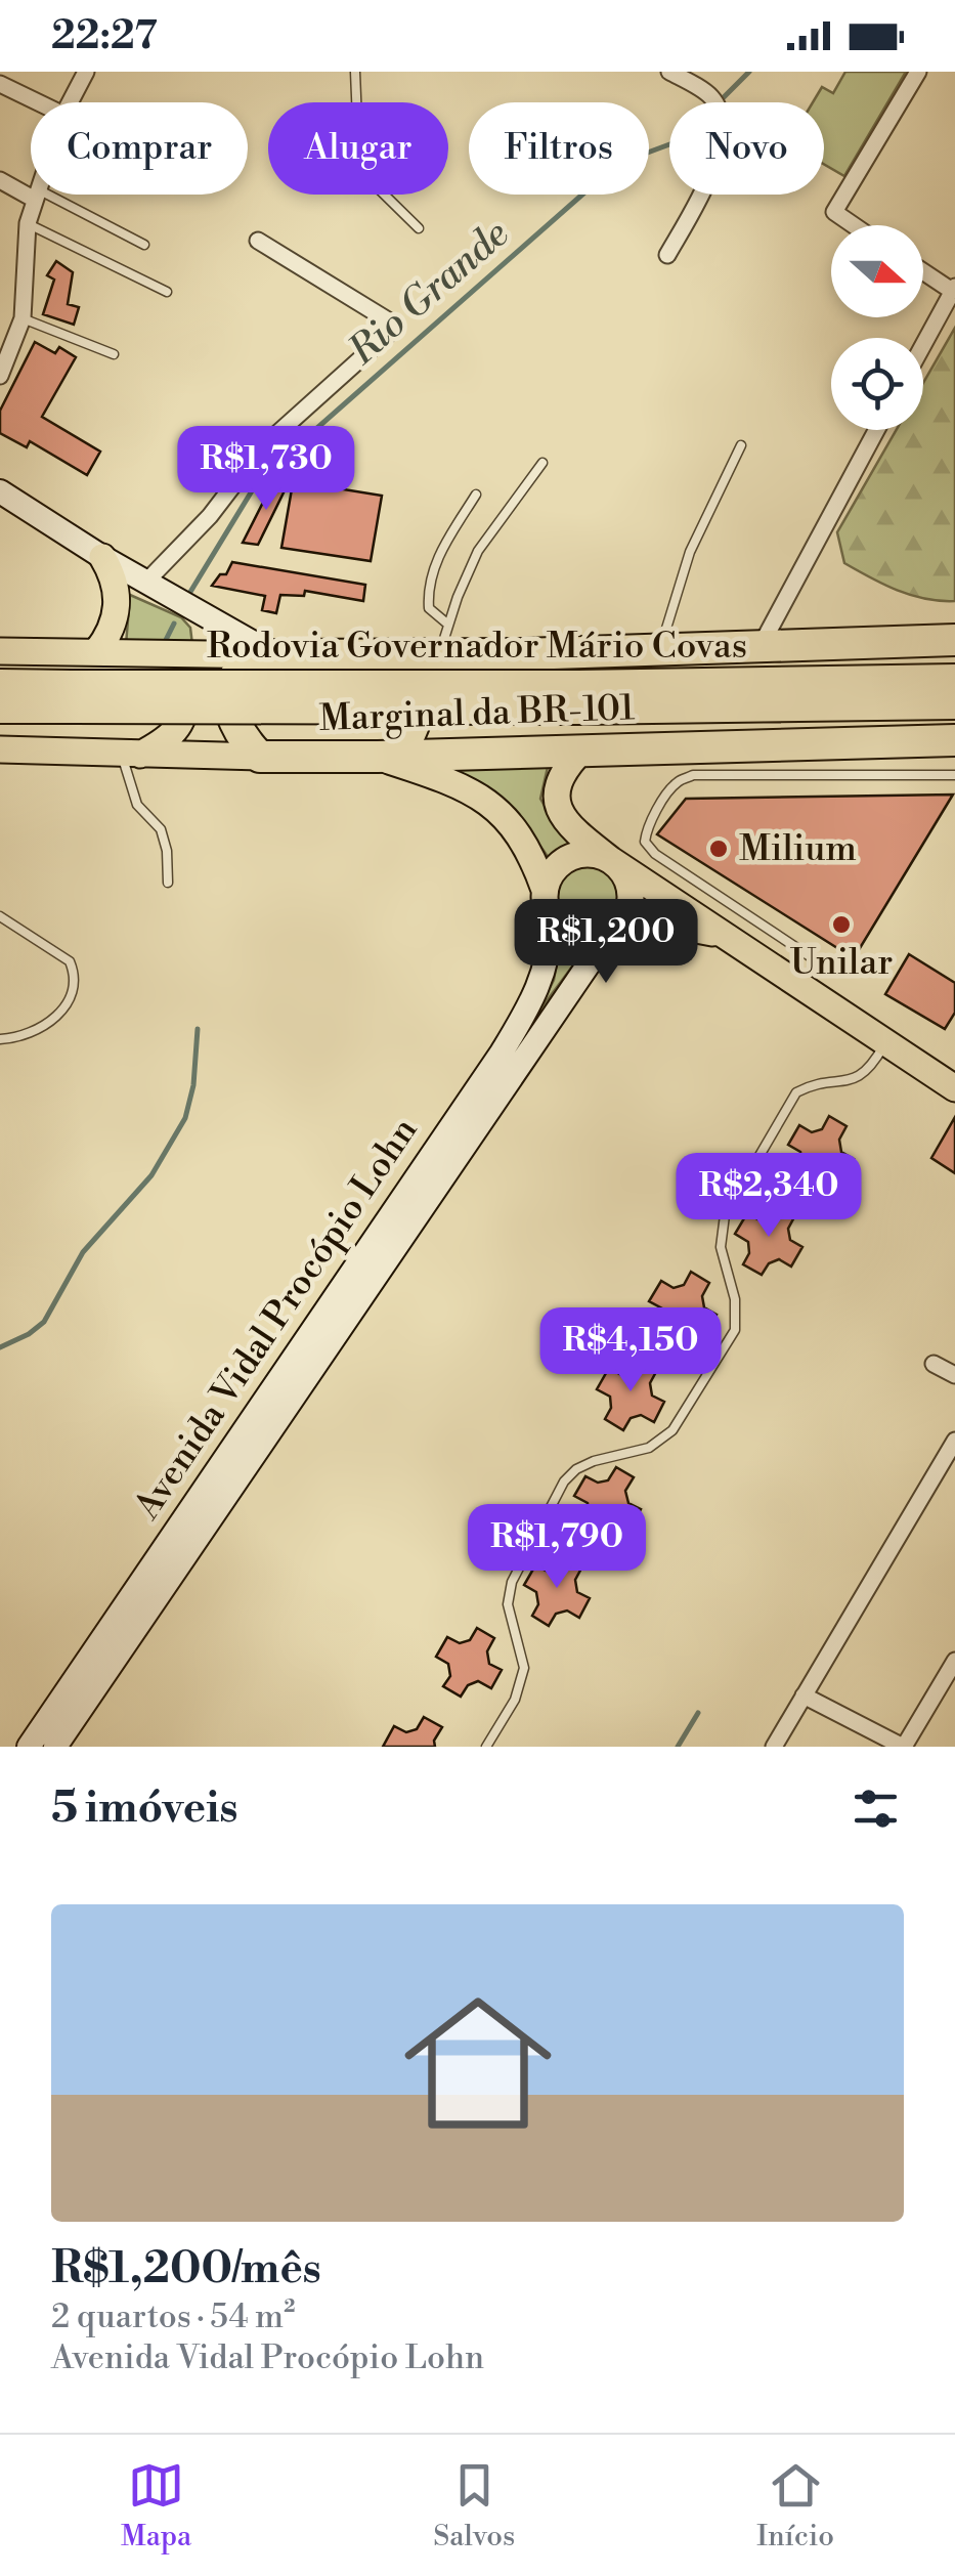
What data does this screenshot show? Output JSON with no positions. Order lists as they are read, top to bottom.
{
  "streets": {
    "highway": ["Rodovia Governador Mário Covas", "Marginal da BR-101"],
    "street": ["Avenida Vidal Procópio Lohn"]
  },
  "water": ["Rio Grande"],
  "places": ["Milium", "Unilar"],
  "north": "right",
  "page": {
    "status": "22:27",
    "chip": [
      "Comprar",
      "Alugar",
      "Filtros",
      "Novo"
    ],
    "price": [
      "R$1,730",
      "R$1,200",
      "R$2,340",
      "R$4,150",
      "R$1,790"
    ],
    "heading": "5 imóveis",
    "list": [
      {
        "name": "R$1,200/mês",
        "note": "2 quartos · 54 m² · Avenida Vidal Procópio Lohn"
      }
    ],
    "tabs": ["Mapa", "Salvos", "Início"]
  }
}
